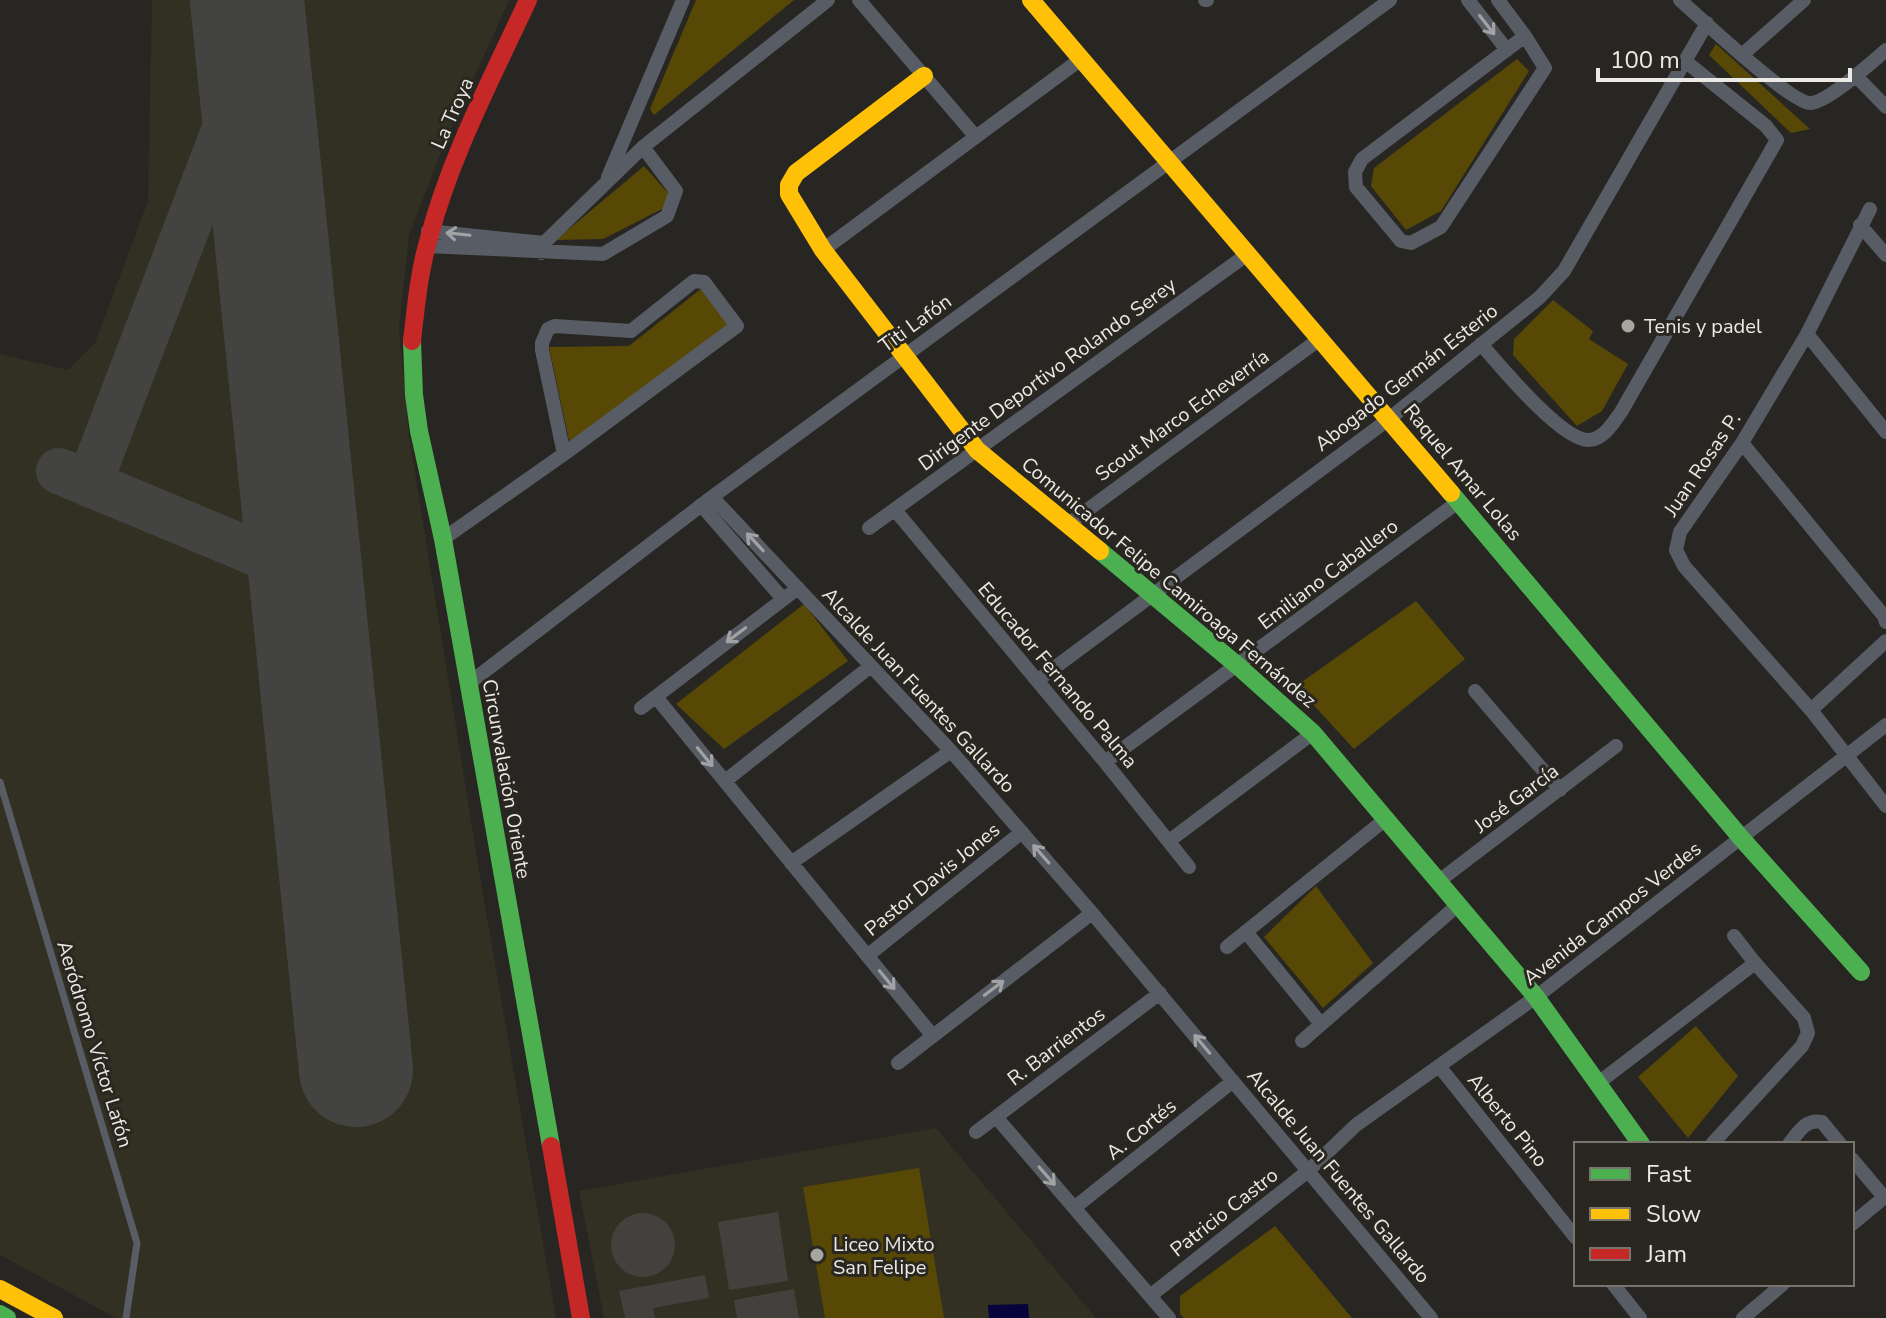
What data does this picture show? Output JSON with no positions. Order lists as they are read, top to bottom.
{
  "streets": {
    "street": [
      "La Troya",
      "Titi Lafón",
      "Dirigente Deportivo Rolando Serey",
      "Abogado Germán Esterio",
      "Scout Marco Echeverría",
      "Juan Rosas P.",
      "Raquel Amar Lolas",
      "Emiliano Caballero",
      "Comunicador Felipe Camiroaga Fernández",
      "Educador Fernando Palma",
      "Alcalde Juan Fuentes Gallardo",
      "Circunvalación Oriente",
      "José García",
      "Pastor Davis Jones",
      "Avenida Campos Verdes",
      "R. Barrientos",
      "Alberto Pino",
      "A. Cortés",
      "Patricio Castro"
    ],
    "lane": ["Aeródromo Víctor Lafón"]
  },
  "crossings": [
    ["La Troya", "Circunvalación Oriente"],
    ["Titi Lafón", "Raquel Amar Lolas"],
    ["Titi Lafón", "Comunicador Felipe Camiroaga Fernández"],
    ["Titi Lafón", "Alcalde Juan Fuentes Gallardo"],
    ["Titi Lafón", "Circunvalación Oriente"],
    ["Dirigente Deportivo Rolando Serey", "Raquel Amar Lolas"],
    ["Dirigente Deportivo Rolando Serey", "Comunicador Felipe Camiroaga Fernández"],
    ["Dirigente Deportivo Rolando Serey", "Educador Fernando Palma"],
    ["Abogado Germán Esterio", "Raquel Amar Lolas"],
    ["Abogado Germán Esterio", "Comunicador Felipe Camiroaga Fernández"],
    ["Abogado Germán Esterio", "Educador Fernando Palma"],
    ["Scout Marco Echeverría", "Raquel Amar Lolas"],
    ["Scout Marco Echeverría", "Comunicador Felipe Camiroaga Fernández"],
    ["Juan Rosas P.", "Avenida Campos Verdes"],
    ["Raquel Amar Lolas", "Emiliano Caballero"],
    ["Raquel Amar Lolas", "Avenida Campos Verdes"],
    ["Emiliano Caballero", "Comunicador Felipe Camiroaga Fernández"],
    ["Emiliano Caballero", "Educador Fernando Palma"],
    ["Comunicador Felipe Camiroaga Fernández", "José García"],
    ["Comunicador Felipe Camiroaga Fernández", "Avenida Campos Verdes"],
    ["Alcalde Juan Fuentes Gallardo", "Pastor Davis Jones"],
    ["Alcalde Juan Fuentes Gallardo", "R. Barrientos"],
    ["Alcalde Juan Fuentes Gallardo", "A. Cortés"],
    ["Alcalde Juan Fuentes Gallardo", "Patricio Castro"],
    ["Avenida Campos Verdes", "Alberto Pino"],
    ["Avenida Campos Verdes", "Patricio Castro"]
  ],
  "places": ["Tenis y padel", "Liceo Mixto San Felipe"],
  "legend": ["Fast", "Slow", "Jam"],
  "scale_bar": "100 m"
}
